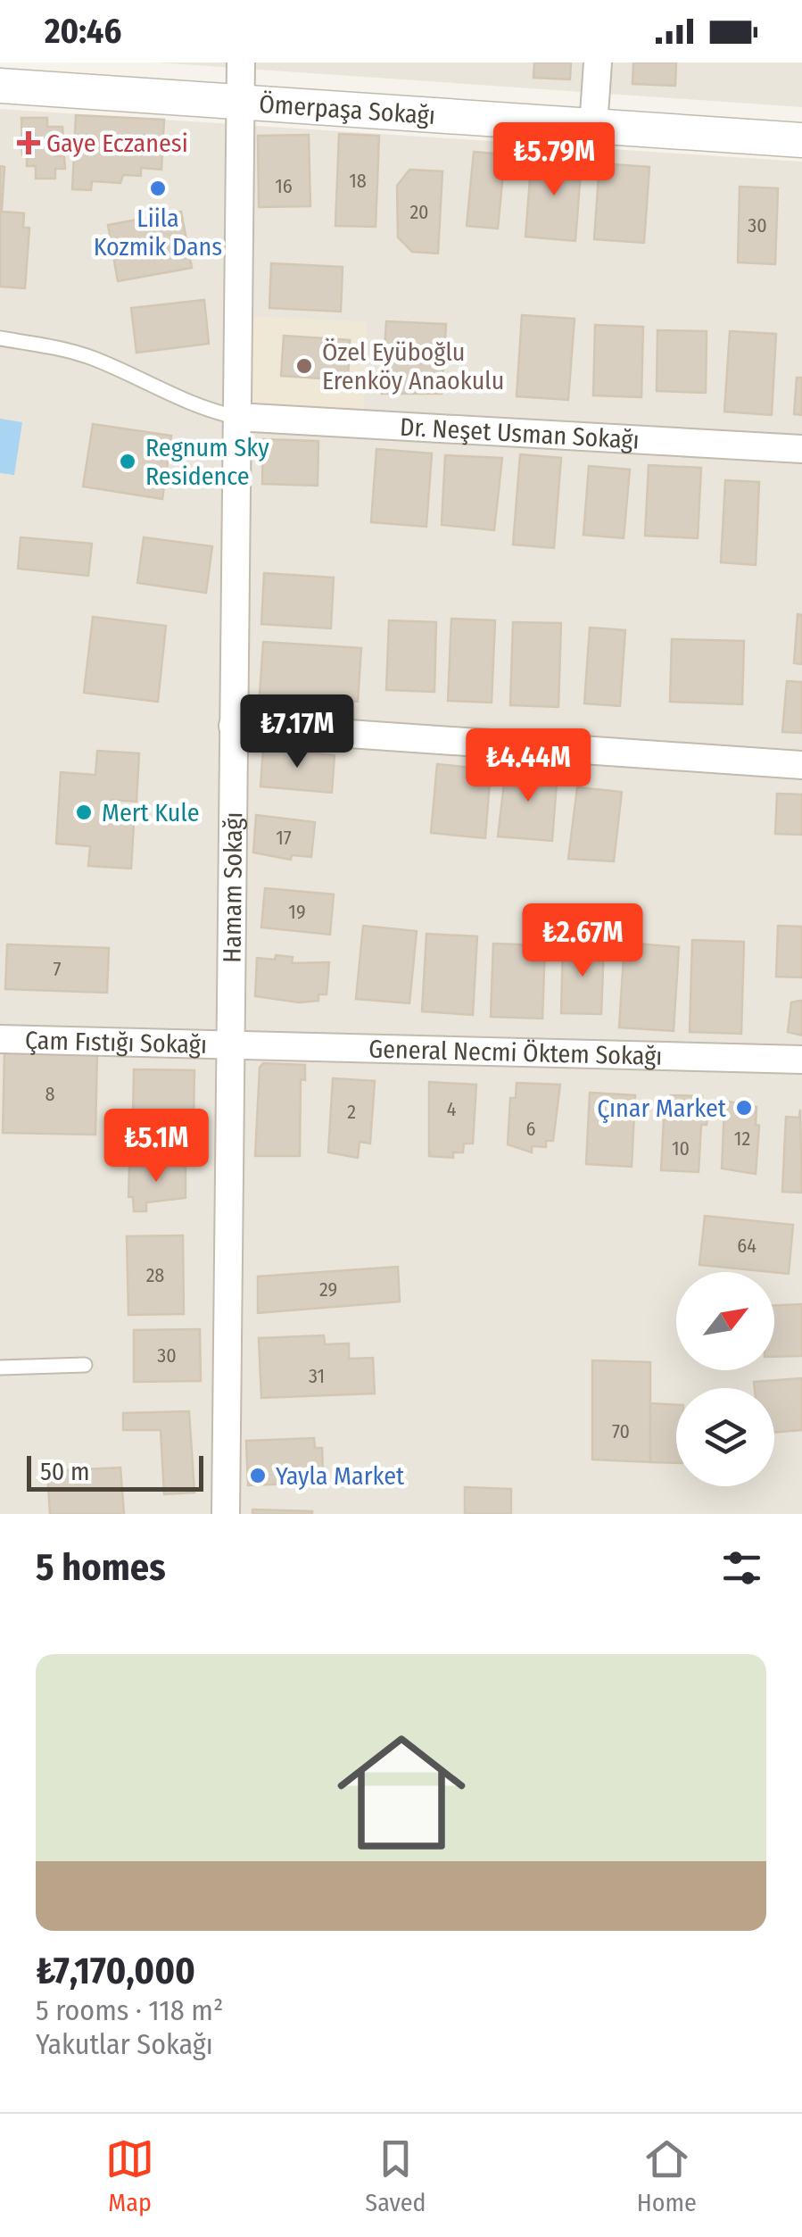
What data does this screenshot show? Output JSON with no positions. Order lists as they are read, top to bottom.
{
  "streets": {
    "street": [
      "Ömerpaşa Sokağı",
      "Dr. Neşet Usman Sokağı",
      "Hamam Sokağı",
      "Çam Fıstığı Sokağı",
      "General Necmi Öktem Sokağı"
    ]
  },
  "crossings": [
    ["Ömerpaşa Sokağı", "Hamam Sokağı"],
    ["Dr. Neşet Usman Sokağı", "Hamam Sokağı"],
    ["Hamam Sokağı", "Çam Fıstığı Sokağı"],
    ["Hamam Sokağı", "General Necmi Öktem Sokağı"],
    ["Çam Fıstığı Sokağı", "General Necmi Öktem Sokağı"]
  ],
  "places": {
    "health": ["Gaye Eczanesi"],
    "other": [
      "Liila Kozmik Dans",
      "Özel Eyüboğlu Erenköy Anaokulu",
      "Regnum Sky Residence",
      "Mert Kule",
      "Çınar Market",
      "Yayla Market"
    ]
  },
  "house_numbers": [
    "18",
    "16",
    "20",
    "30",
    "17",
    "19",
    "7",
    "8",
    "4",
    "2",
    "6",
    "12",
    "10",
    "64",
    "28",
    "29",
    "30",
    "31",
    "70"
  ],
  "scale_bar": "50 m",
  "north": "top right",
  "page": {
    "status": "20:46",
    "price": [
      "₺5.79M",
      "₺7.17M",
      "₺4.44M",
      "₺2.67M",
      "₺5.1M"
    ],
    "scale": "50 m",
    "heading": "5 homes",
    "list": [
      {
        "name": "₺7,170,000",
        "note": "5 rooms · 118 m² · Yakutlar Sokağı"
      }
    ],
    "tabs": ["Map", "Saved", "Home"]
  }
}
